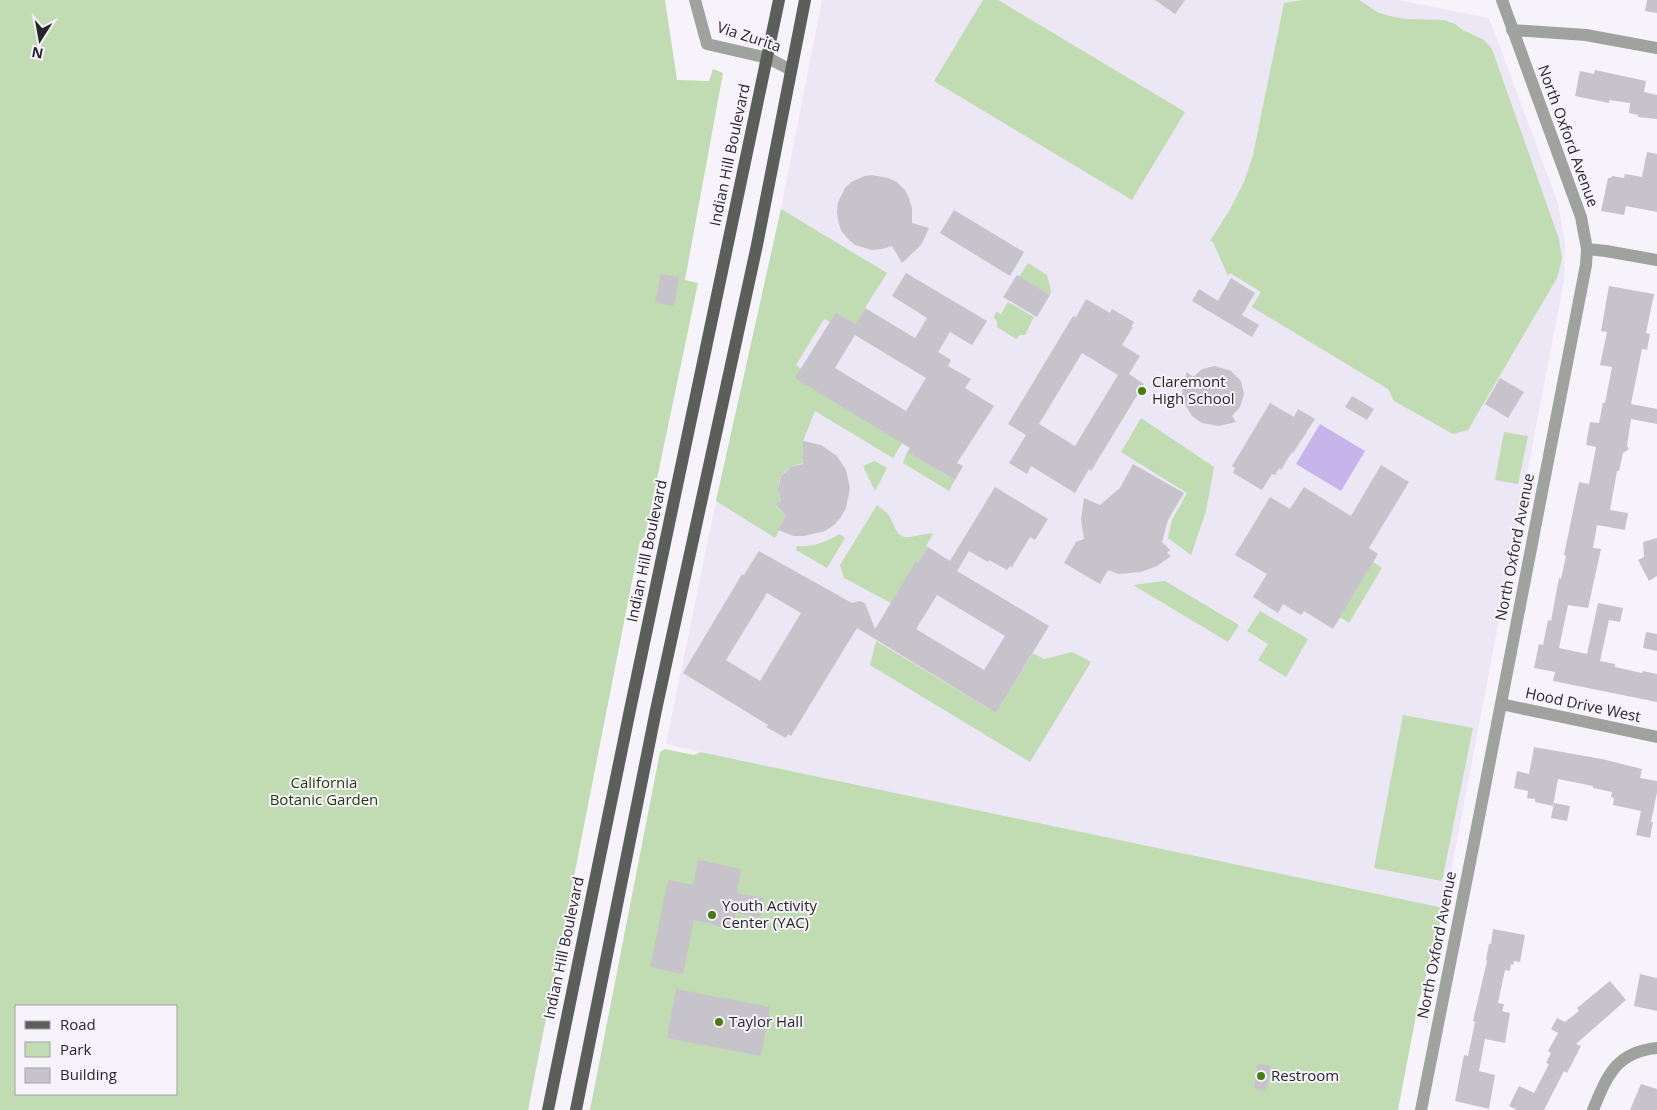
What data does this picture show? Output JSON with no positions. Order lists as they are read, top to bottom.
{
  "streets": {
    "main road": ["Indian Hill Boulevard"],
    "street": ["Via Zurita", "North Oxford Avenue", "Hood Drive West"]
  },
  "crossings": [
    ["Via Zurita", "Indian Hill Boulevard"],
    ["North Oxford Avenue", "Hood Drive West"]
  ],
  "parks": ["California Botanic Garden"],
  "places": [
    "Claremont High School",
    "Youth Activity Center (YAC)",
    "Taylor Hall",
    "Restroom"
  ],
  "legend": ["Road", "Park", "Building"],
  "north": "bottom"
}
